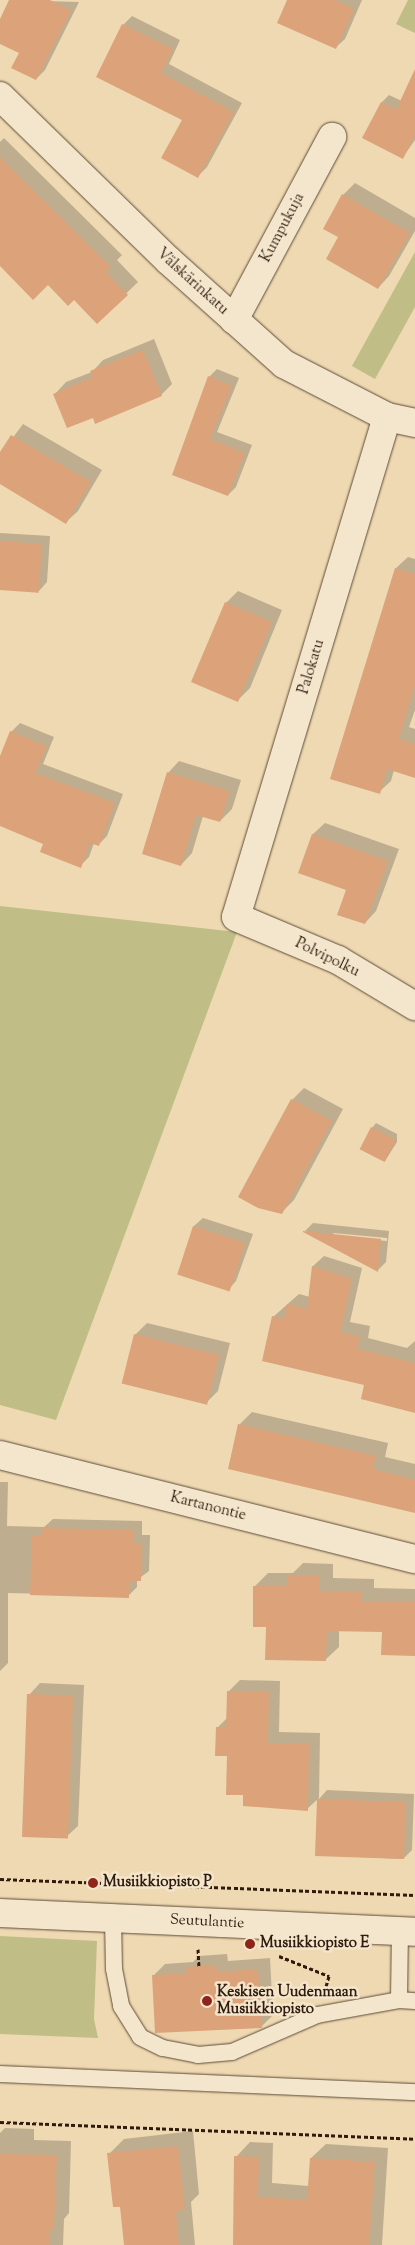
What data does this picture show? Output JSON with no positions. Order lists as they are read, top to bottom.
{
  "streets": {
    "street": [
      "Kumpukuja",
      "Välskärinkatu",
      "Palokatu",
      "Polvipolku",
      "Kartanontie",
      "Seutulantie"
    ]
  },
  "crossings": [
    ["Kumpukuja", "Välskärinkatu"],
    ["Välskärinkatu", "Palokatu"],
    ["Palokatu", "Polvipolku"]
  ],
  "places": ["Musiikkiopisto P", "Musiikkiopisto E", "Keskisen Uudenmaan Musiikkiopisto"]
}
